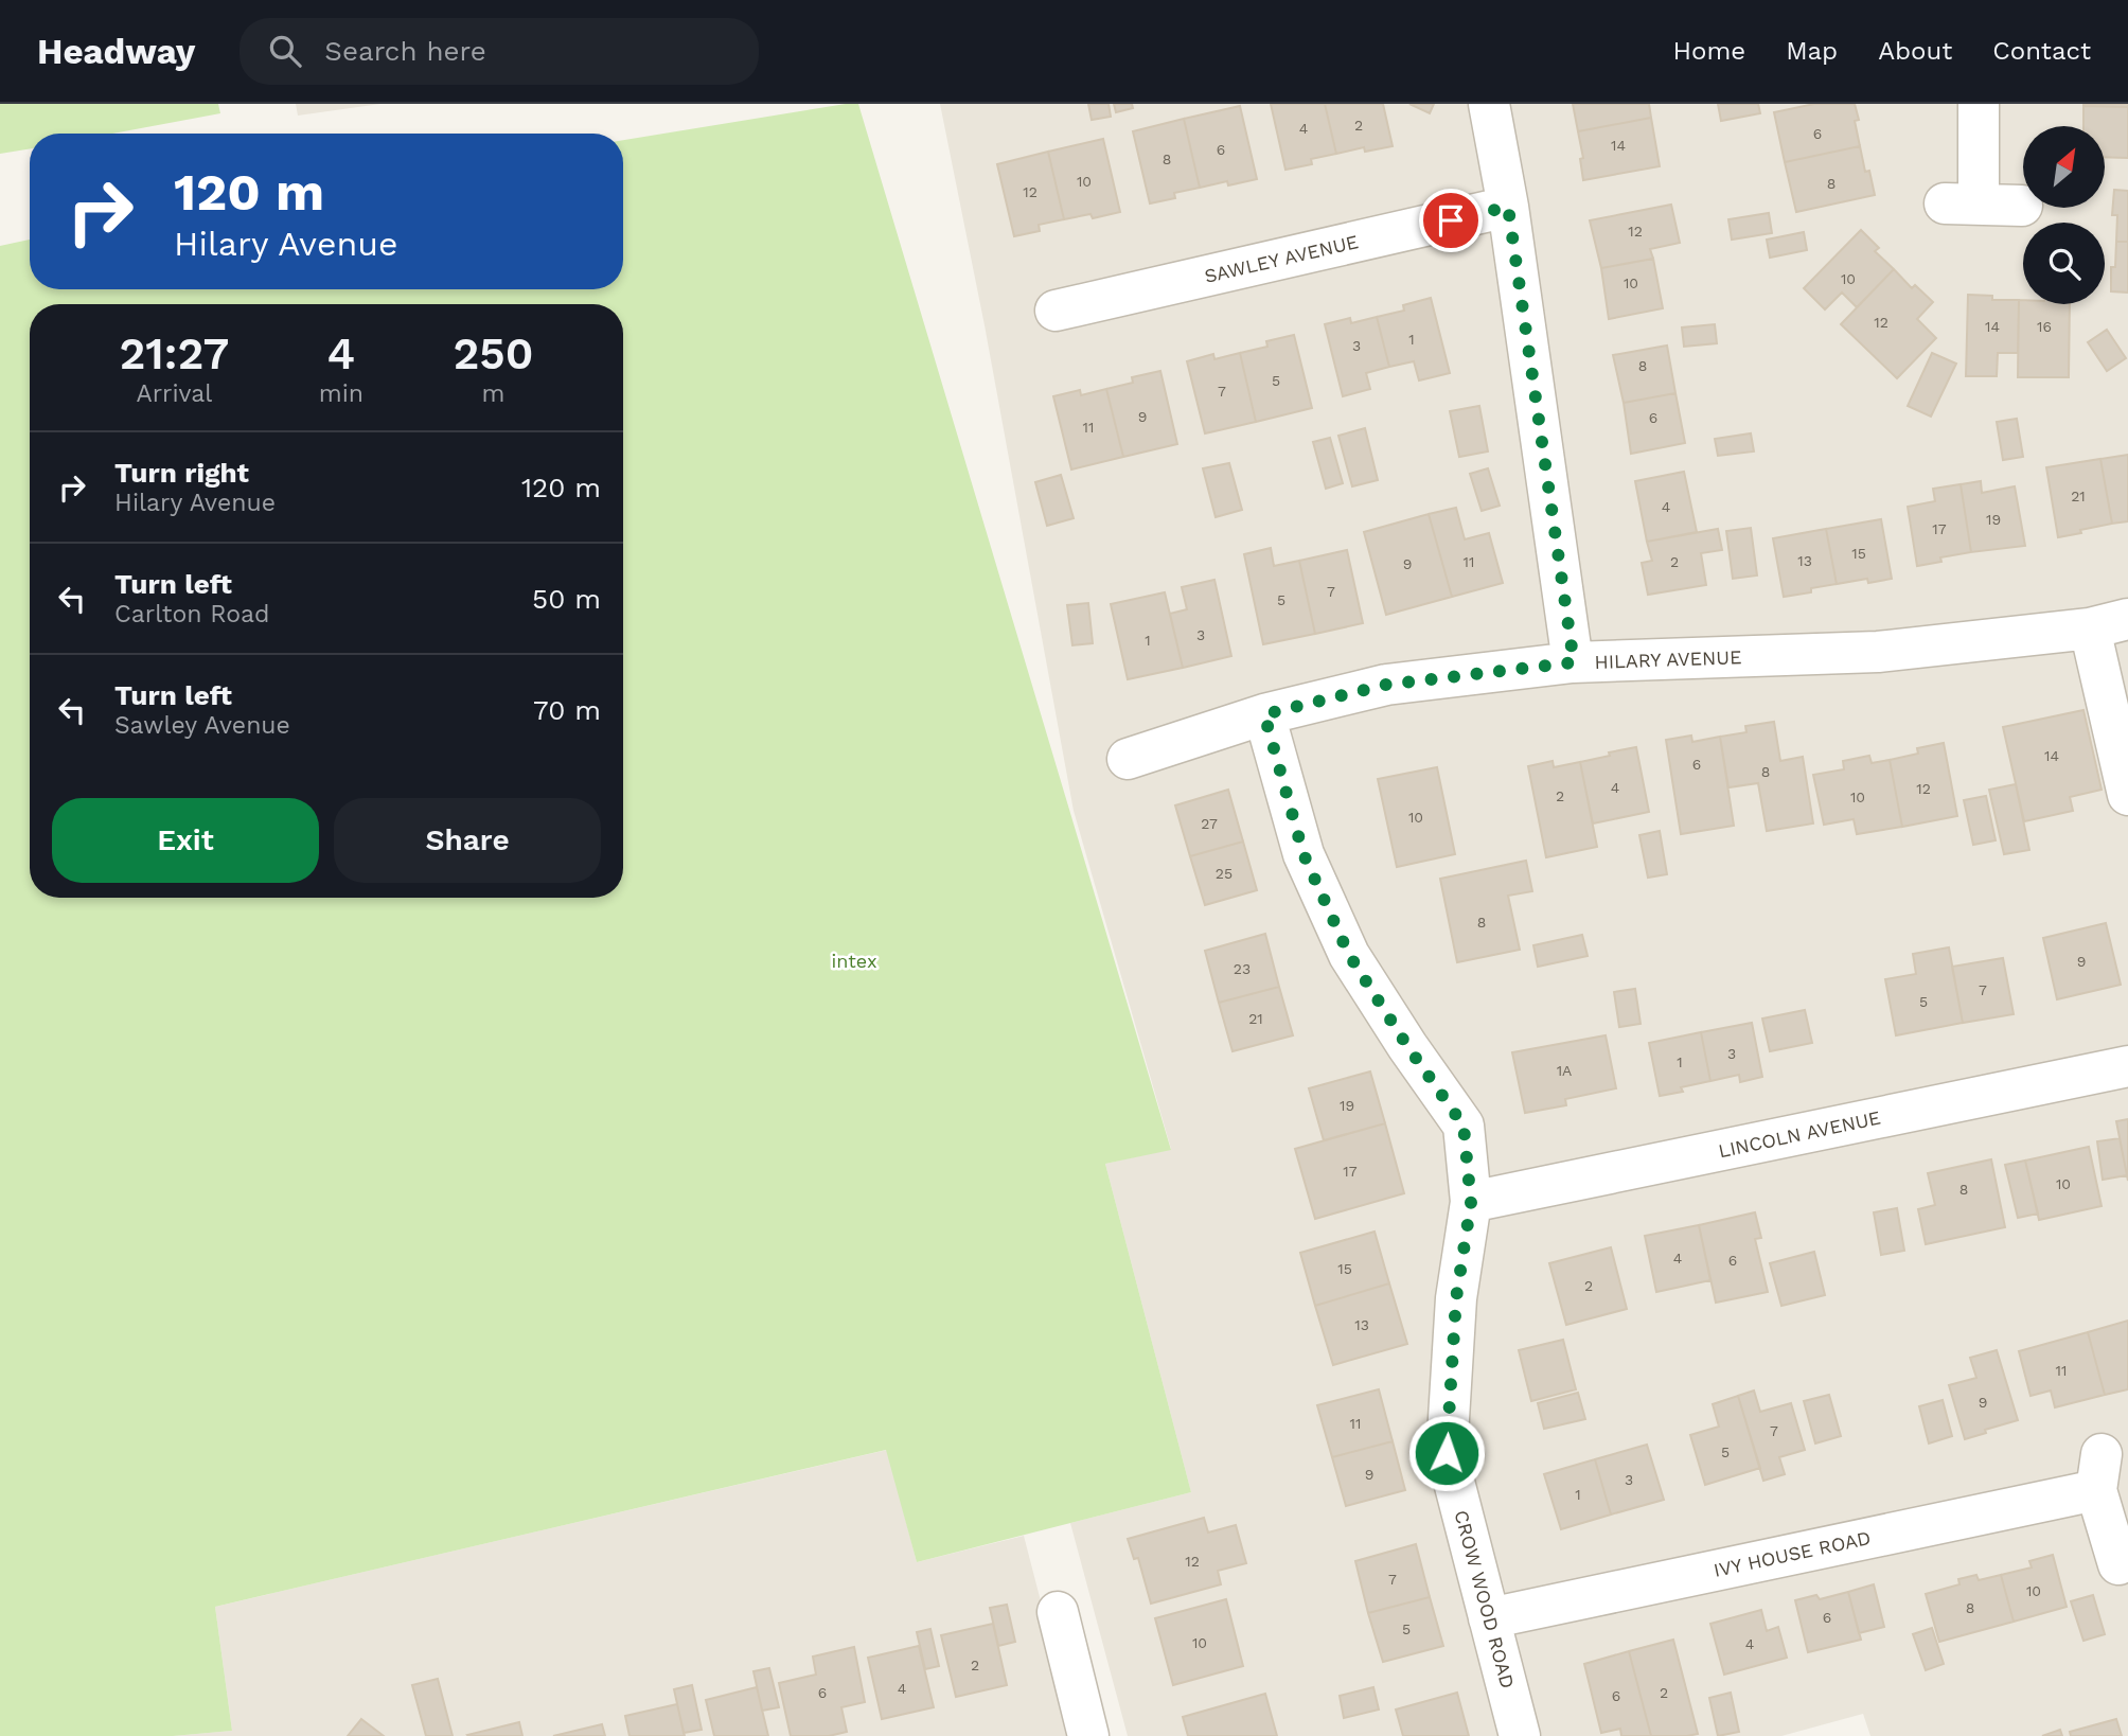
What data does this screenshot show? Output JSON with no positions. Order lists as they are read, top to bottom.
{
  "streets": {
    "street": [
      "SAWLEY AVENUE",
      "HILARY AVENUE",
      "LINCOLN AVENUE",
      "IVY HOUSE ROAD",
      "CROW WOOD ROAD"
    ]
  },
  "crossings": [
    ["HILARY AVENUE", "CROW WOOD ROAD"],
    ["LINCOLN AVENUE", "CROW WOOD ROAD"],
    ["IVY HOUSE ROAD", "CROW WOOD ROAD"]
  ],
  "parks": ["intex"],
  "house_numbers": [
    "2",
    "4",
    "6",
    "14",
    "6",
    "8",
    "10",
    "8",
    "12",
    "12",
    "10",
    "10",
    "12",
    "14",
    "16",
    "1",
    "3",
    "8",
    "5",
    "7",
    "9",
    "6",
    "11",
    "21",
    "4",
    "19",
    "17",
    "15",
    "13",
    "11",
    "2",
    "9",
    "7",
    "5",
    "3",
    "1",
    "14",
    "6",
    "8",
    "4",
    "12",
    "2",
    "10",
    "10",
    "27",
    "25",
    "8",
    "9",
    "23",
    "7",
    "5",
    "21",
    "3",
    "1",
    "1A",
    "19",
    "17",
    "10",
    "8",
    "4",
    "6",
    "15",
    "2",
    "13",
    "11",
    "9",
    "11",
    "7",
    "5",
    "9",
    "3",
    "1",
    "12",
    "7",
    "10",
    "8",
    "6",
    "5",
    "10",
    "4",
    "2",
    "4",
    "6",
    "2",
    "6"
  ],
  "north": "top right",
  "page": {
    "header": "Headway",
    "search": "Search here",
    "nav": [
      "Home",
      "Map",
      "About",
      "Contact"
    ],
    "turn": ["120 m", "Hilary Avenue"],
    "eta": [
      "21:27",
      "Arrival",
      "4",
      "min",
      "250",
      "m"
    ],
    "list": [
      {
        "name": "Turn right",
        "note": "Hilary Avenue",
        "value": "120 m"
      },
      {
        "name": "Turn left",
        "note": "Carlton Road",
        "value": "50 m"
      },
      {
        "name": "Turn left",
        "note": "Sawley Avenue",
        "value": "70 m"
      }
    ],
    "buttons": ["Exit", "Share"]
  }
}
